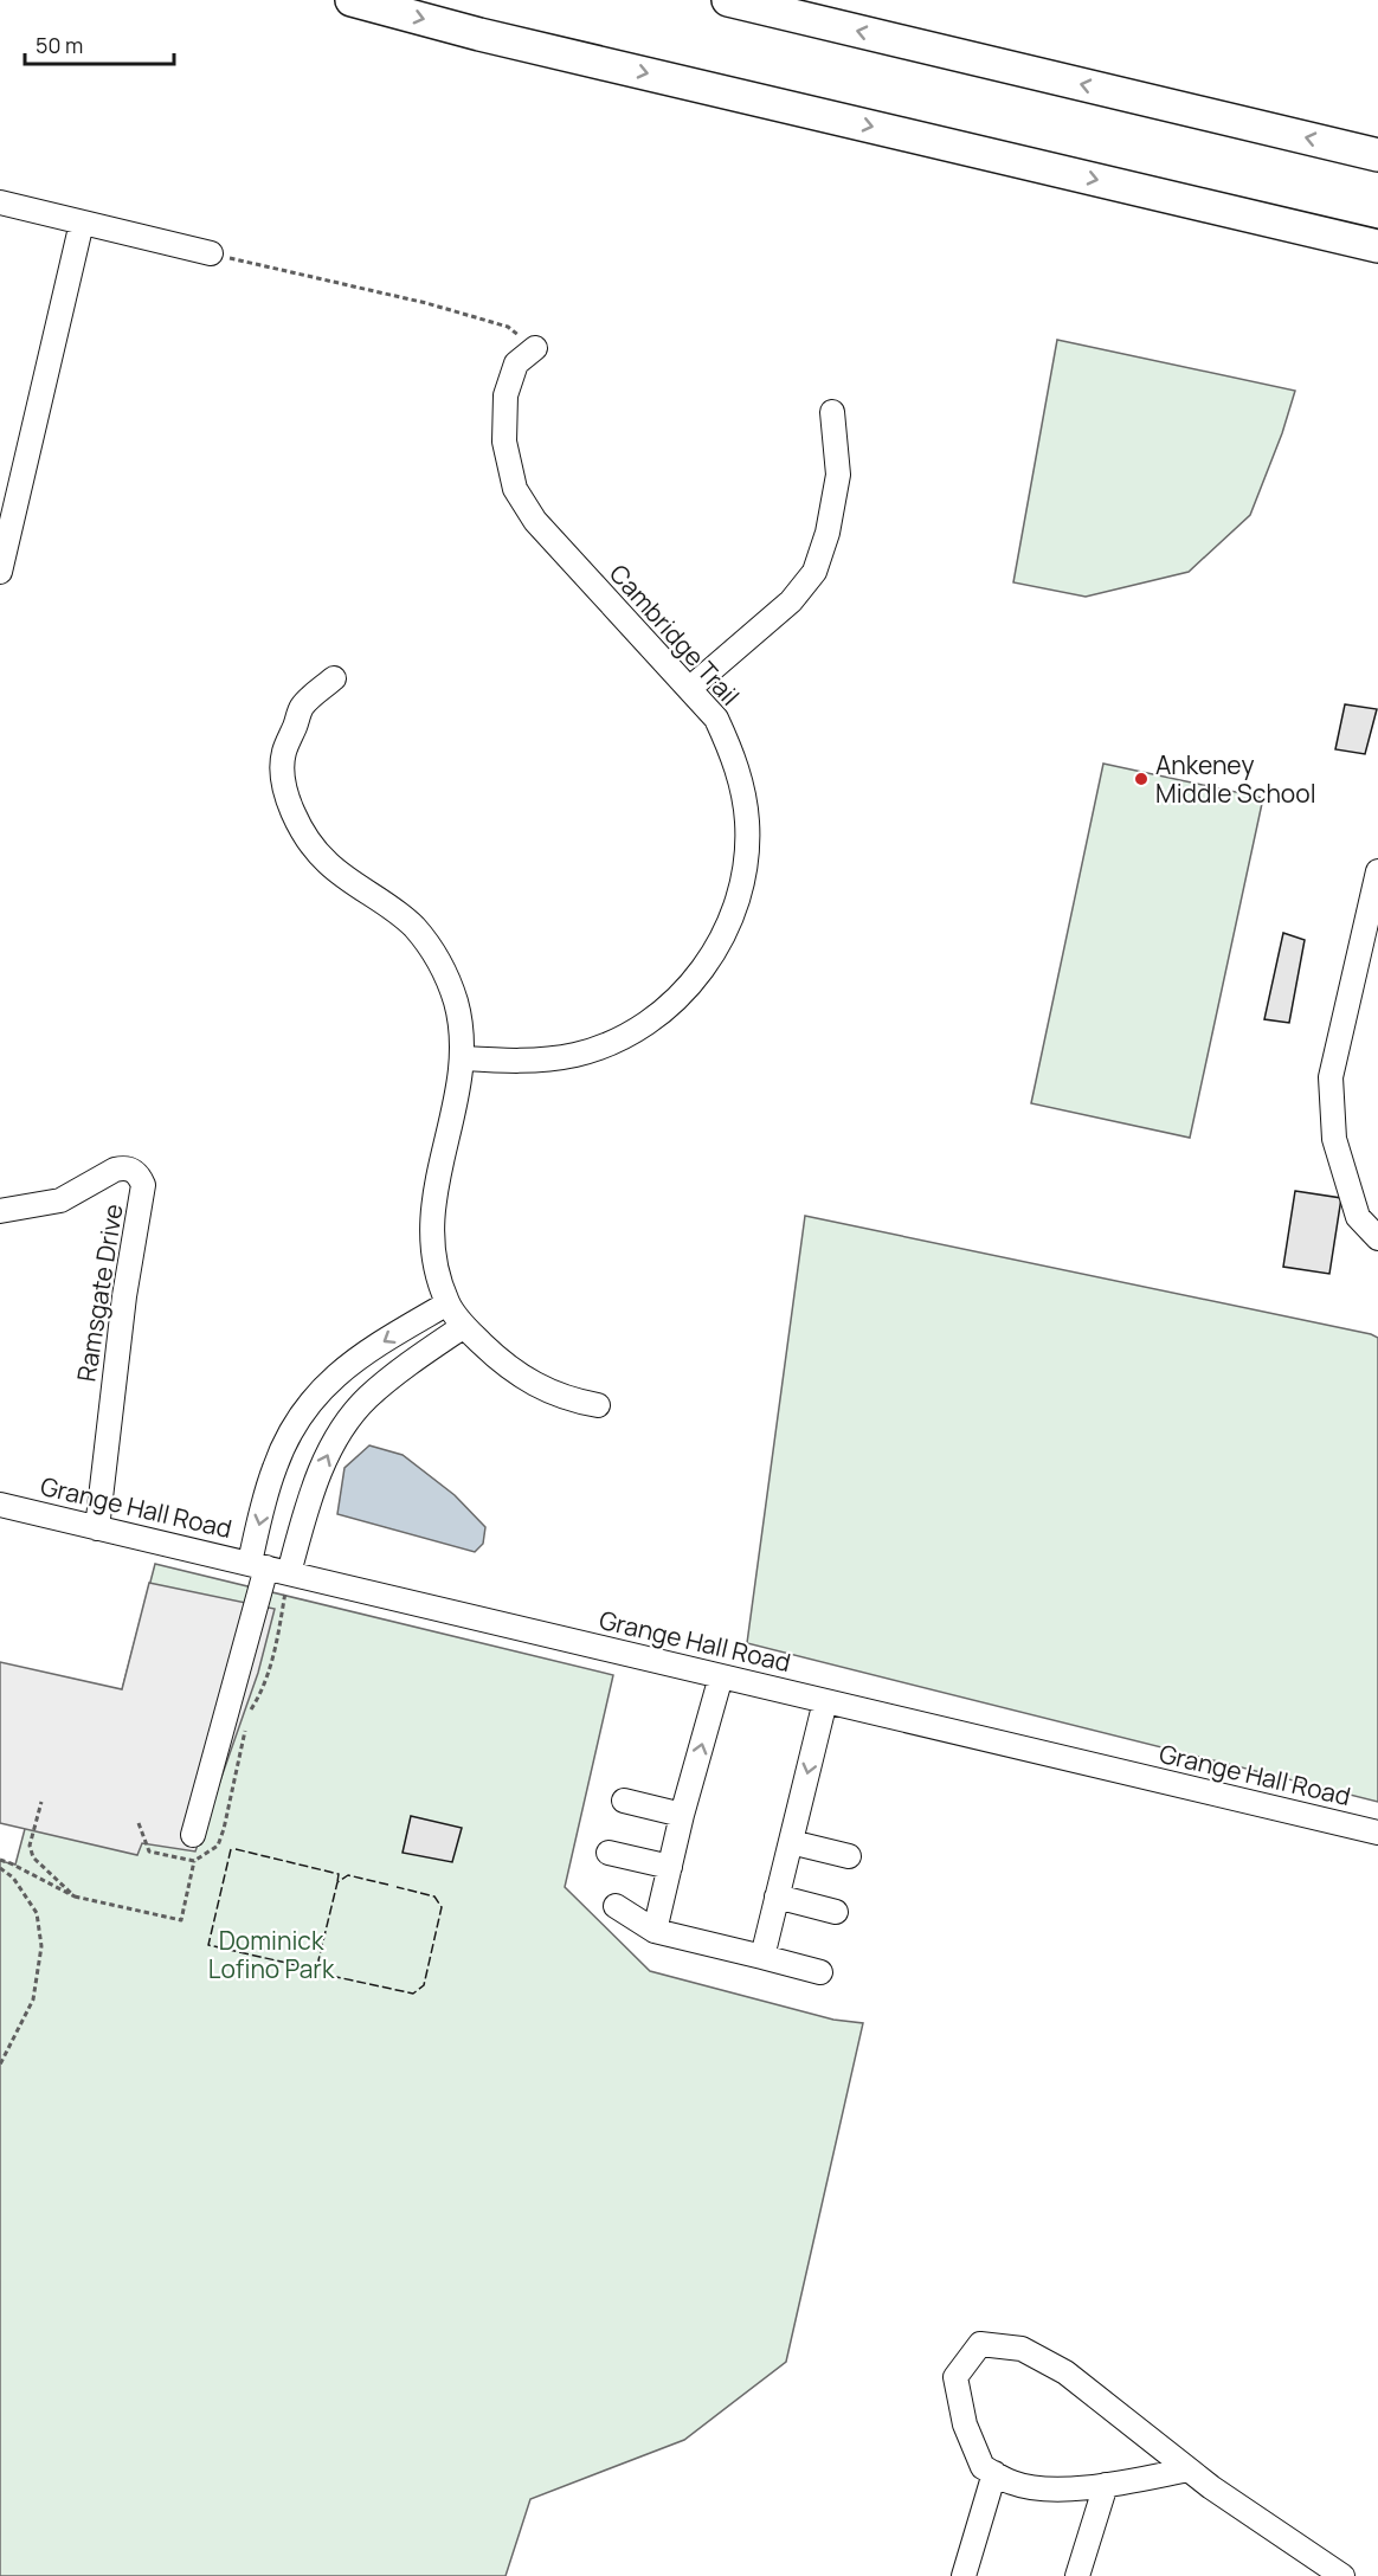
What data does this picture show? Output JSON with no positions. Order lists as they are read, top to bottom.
{
  "streets": {
    "street": ["Cambridge Trail", "Ramsgate Drive", "Grange Hall Road"]
  },
  "crossings": [
    ["Ramsgate Drive", "Grange Hall Road"]
  ],
  "parks": ["Dominick Lofino Park"],
  "places": ["Ankeney Middle School"],
  "scale_bar": "50 m"
}
